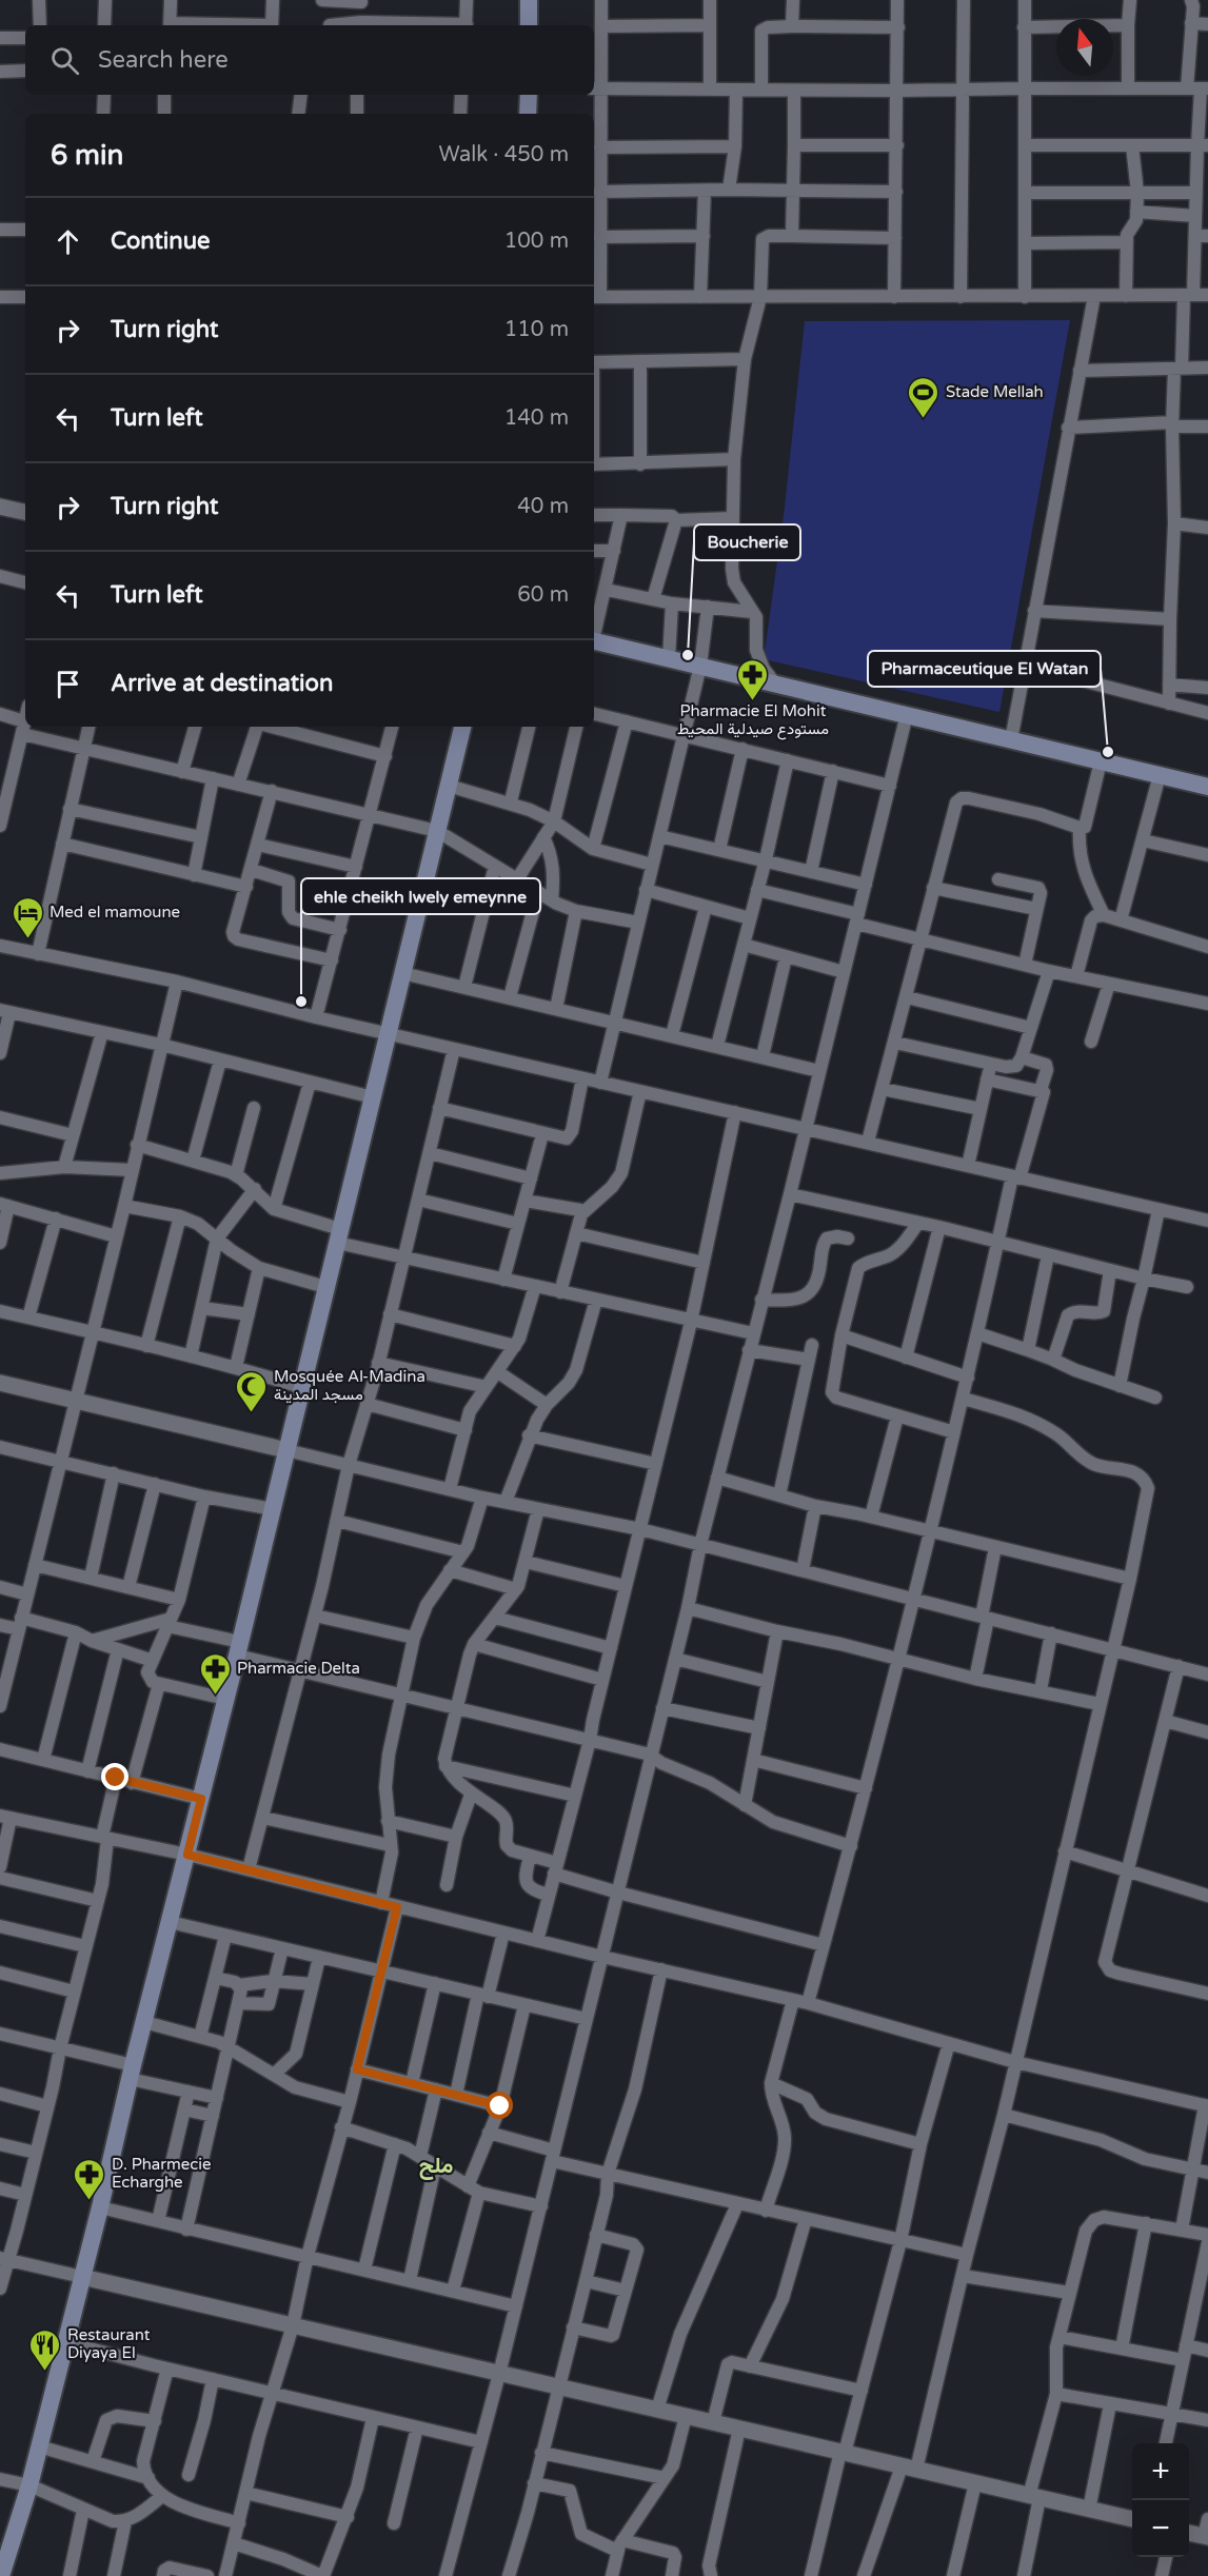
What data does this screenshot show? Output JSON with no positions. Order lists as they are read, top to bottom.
{
  "districts": ["ملح"],
  "places": {
    "sports": ["Stade Mellah"],
    "other": ["Boucherie", "Pharmaceutique El Watan", "ehle cheikh lwely emeynne"],
    "pharmacy": ["Pharmacie El Mohit مستودع صيدلية المحيط", "Pharmacie Delta", "D. Pharmecie Echarghe"],
    "hotel": ["Med el mamoune"],
    "mosque": ["Mosquée Al-Madina مسجد المدينة"],
    "restaurant": ["Restaurant Diyaya El"]
  },
  "north": "top",
  "page": {
    "search": "Search here",
    "heading": ["6 min", "Walk · 450 m"],
    "list": [
      ["Continue", "100 m"],
      ["Turn right", "110 m"],
      ["Turn left", "140 m"],
      ["Turn right", "40 m"],
      ["Turn left", "60 m"],
      "Arrive at destination"
    ],
    "map_buttons": ["+", "−"]
  }
}
